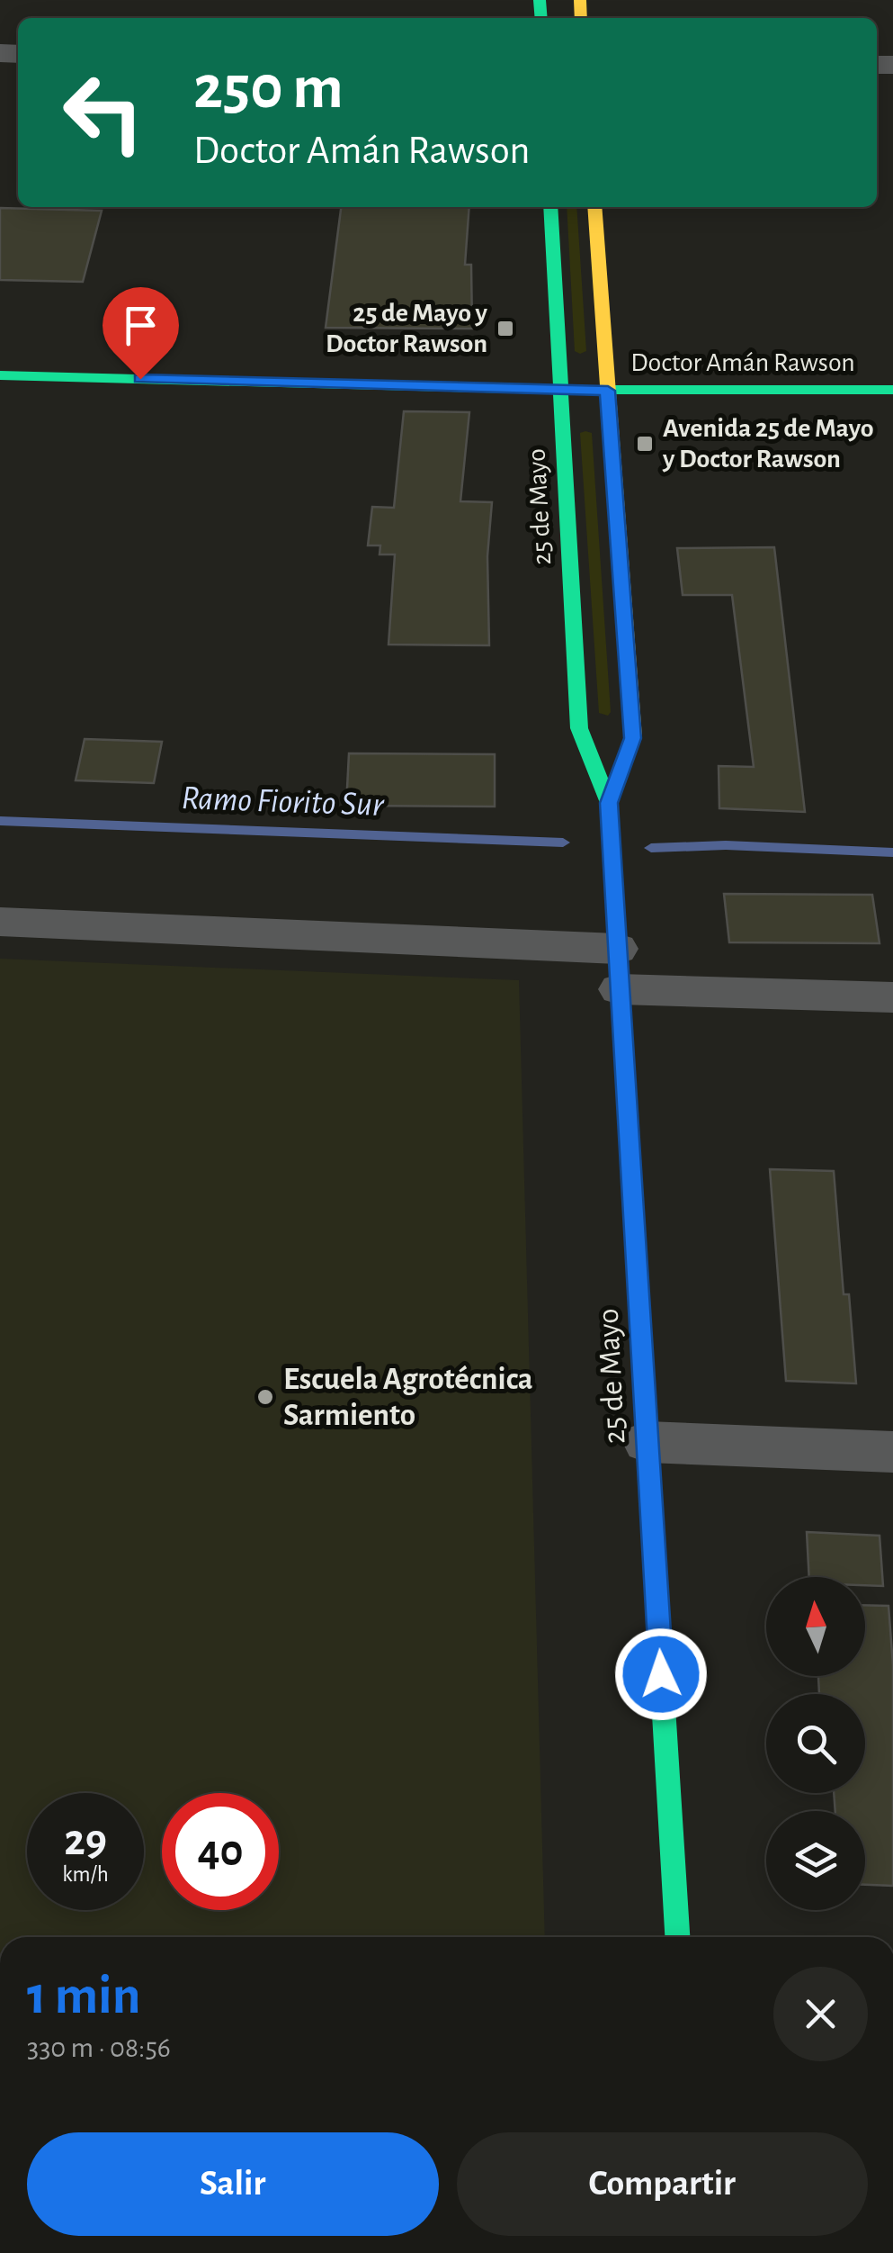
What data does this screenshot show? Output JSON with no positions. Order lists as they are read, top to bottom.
{
  "streets": {
    "street": ["Doctor Amán Rawson", "25 de Mayo"]
  },
  "crossings": [
    ["Doctor Amán Rawson", "25 de Mayo"]
  ],
  "water": ["Ramo Fiorito Sur"],
  "places": {
    "transit": ["25 de Mayo y Doctor Rawson", "Avenida 25 de Mayo y Doctor Rawson"],
    "other": ["Escuela Agrotécnica Sarmiento"]
  },
  "north": "top",
  "page": {
    "turn": ["250 m", "Doctor Amán Rawson"],
    "speed": "29 km/h",
    "limit": "40",
    "heading": ["1 min", "330 m · 08:56"],
    "buttons": ["Salir", "Compartir"]
  }
}
